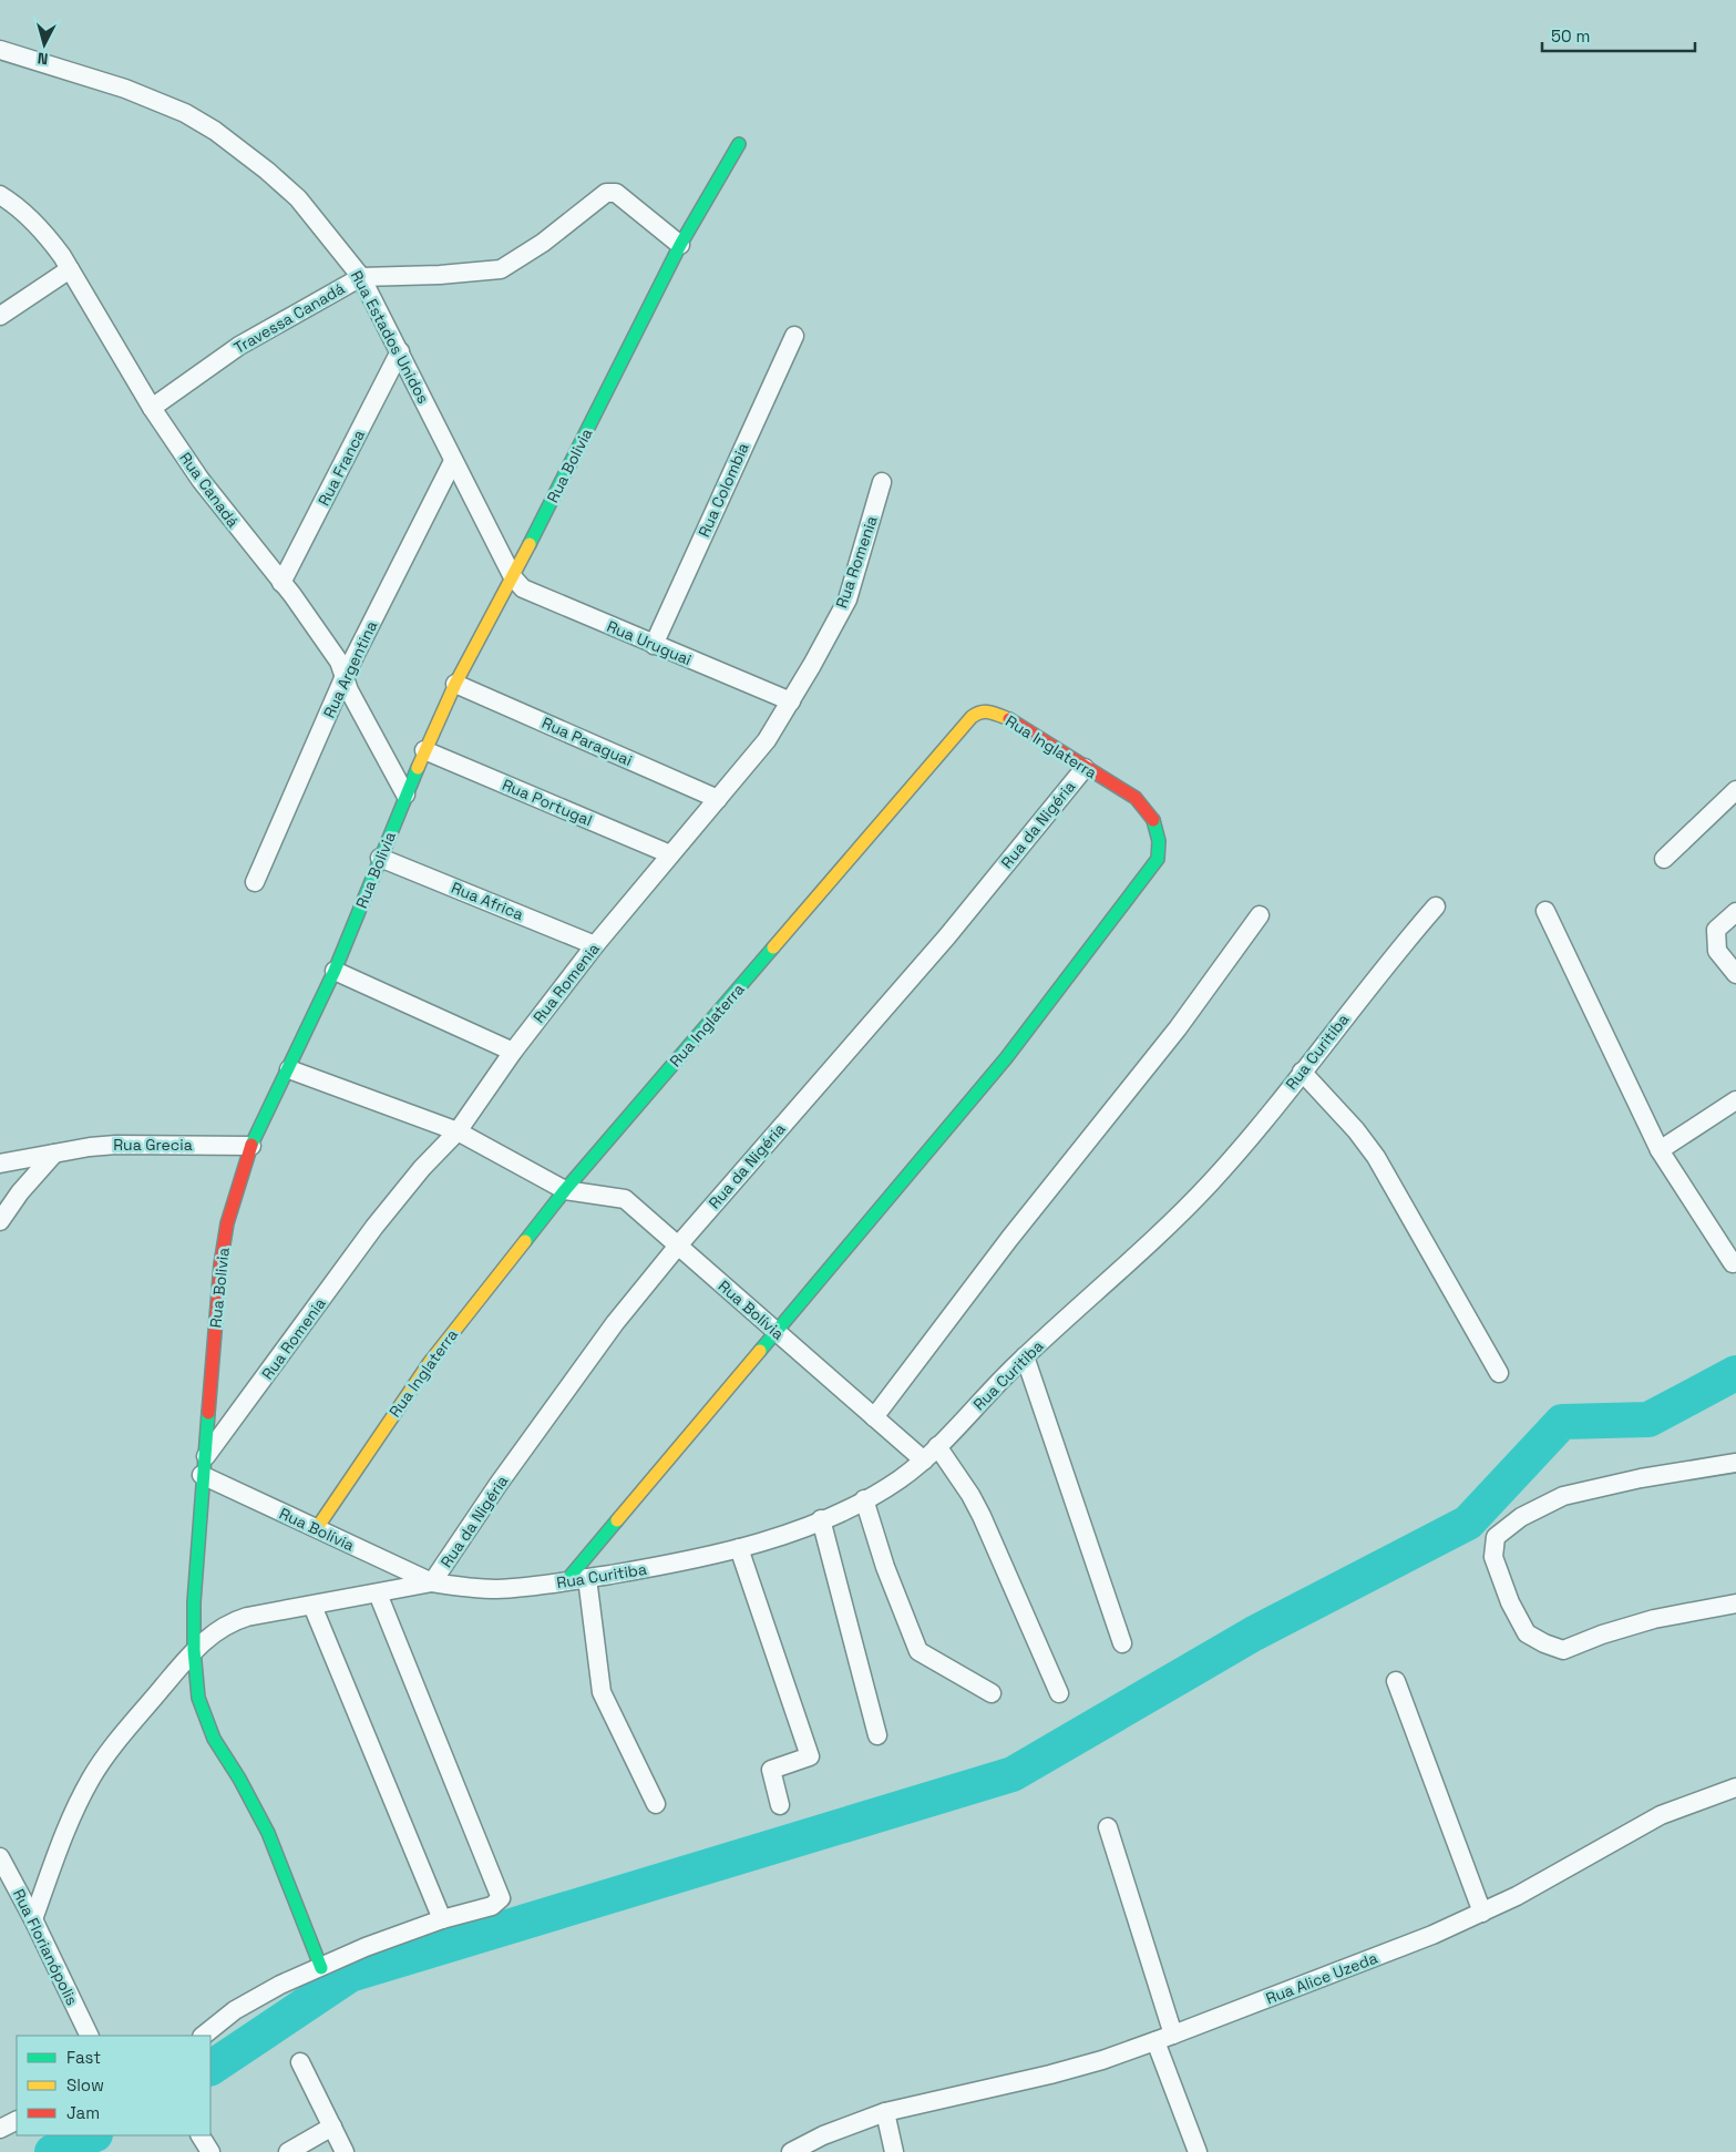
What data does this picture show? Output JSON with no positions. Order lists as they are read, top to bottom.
{
  "streets": {
    "street": [
      "Travessa Canadá",
      "Rua Estados Unidos",
      "Rua Bolivia",
      "Rua Franca",
      "Rua Canadá",
      "Rua Colombia",
      "Rua Romenia",
      "Rua Uruguai",
      "Rua Argentina",
      "Rua Paraguai",
      "Rua Inglaterra",
      "Rua Portugal",
      "Rua da Nigéria",
      "Rua Africa",
      "Rua Curitiba",
      "Rua Grecia",
      "Rua Bolívia",
      "Rua Florianópolis",
      "Rua Alice Uzeda"
    ]
  },
  "crossings": [
    ["Travessa Canadá", "Rua Estados Unidos"],
    ["Travessa Canadá", "Rua Bolivia"],
    ["Travessa Canadá", "Rua Canadá"],
    ["Rua Estados Unidos", "Rua Bolivia"],
    ["Rua Estados Unidos", "Rua Franca"],
    ["Rua Estados Unidos", "Rua Uruguai"],
    ["Rua Estados Unidos", "Rua Argentina"],
    ["Rua Bolivia", "Rua Canadá"],
    ["Rua Bolivia", "Rua Romenia"],
    ["Rua Bolivia", "Rua Uruguai"],
    ["Rua Bolivia", "Rua Paraguai"],
    ["Rua Bolivia", "Rua Portugal"],
    ["Rua Bolivia", "Rua Africa"],
    ["Rua Bolivia", "Rua Grecia"],
    ["Rua Bolivia", "Rua Bolívia"],
    ["Rua Franca", "Rua Canadá"],
    ["Rua Canadá", "Rua Argentina"],
    ["Rua Colombia", "Rua Uruguai"],
    ["Rua Romenia", "Rua Uruguai"],
    ["Rua Romenia", "Rua Paraguai"],
    ["Rua Romenia", "Rua Portugal"],
    ["Rua Romenia", "Rua Africa"],
    ["Rua Romenia", "Rua Bolívia"],
    ["Rua Inglaterra", "Rua da Nigéria"],
    ["Rua Inglaterra", "Rua Curitiba"],
    ["Rua Inglaterra", "Rua Bolívia"],
    ["Rua da Nigéria", "Rua Curitiba"],
    ["Rua da Nigéria", "Rua Bolívia"],
    ["Rua Curitiba", "Rua Bolívia"]
  ],
  "legend": ["Fast", "Slow", "Jam"],
  "scale_bar": "50 m",
  "north": "bottom"
}
